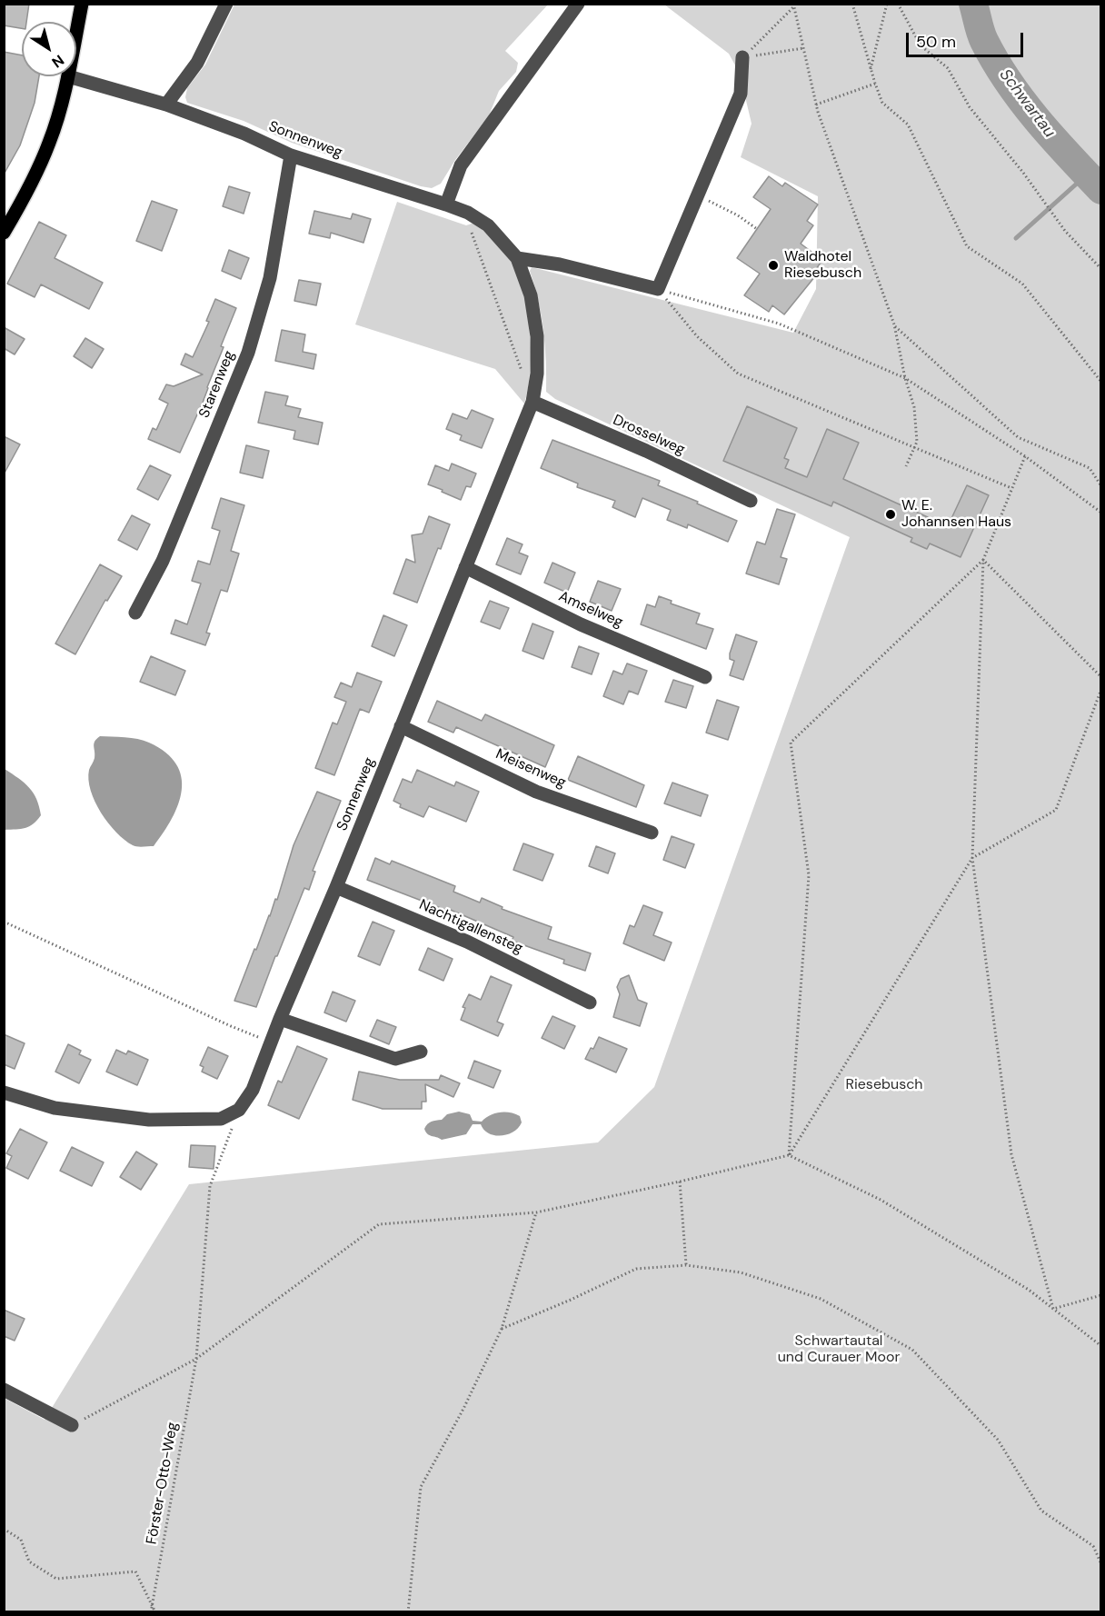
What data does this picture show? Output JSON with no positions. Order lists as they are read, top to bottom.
{
  "streets": {
    "street": [
      "Sonnenweg",
      "Starenweg",
      "Drosselweg",
      "Amselweg",
      "Meisenweg",
      "Nachtigallensteg"
    ],
    "path": ["Förster-Otto-Weg"]
  },
  "crossings": [
    ["Sonnenweg", "Starenweg"],
    ["Sonnenweg", "Drosselweg"],
    ["Sonnenweg", "Amselweg"],
    ["Sonnenweg", "Meisenweg"],
    ["Sonnenweg", "Nachtigallensteg"],
    ["Sonnenweg", "Förster-Otto-Weg"]
  ],
  "water": ["Schwartau"],
  "parks": ["Riesebusch", "Schwartautal und Curauer Moor"],
  "places": ["Waldhotel Riesebusch", "W. E. Johannsen Haus"],
  "scale_bar": "50 m",
  "north": "bottom right"
}
